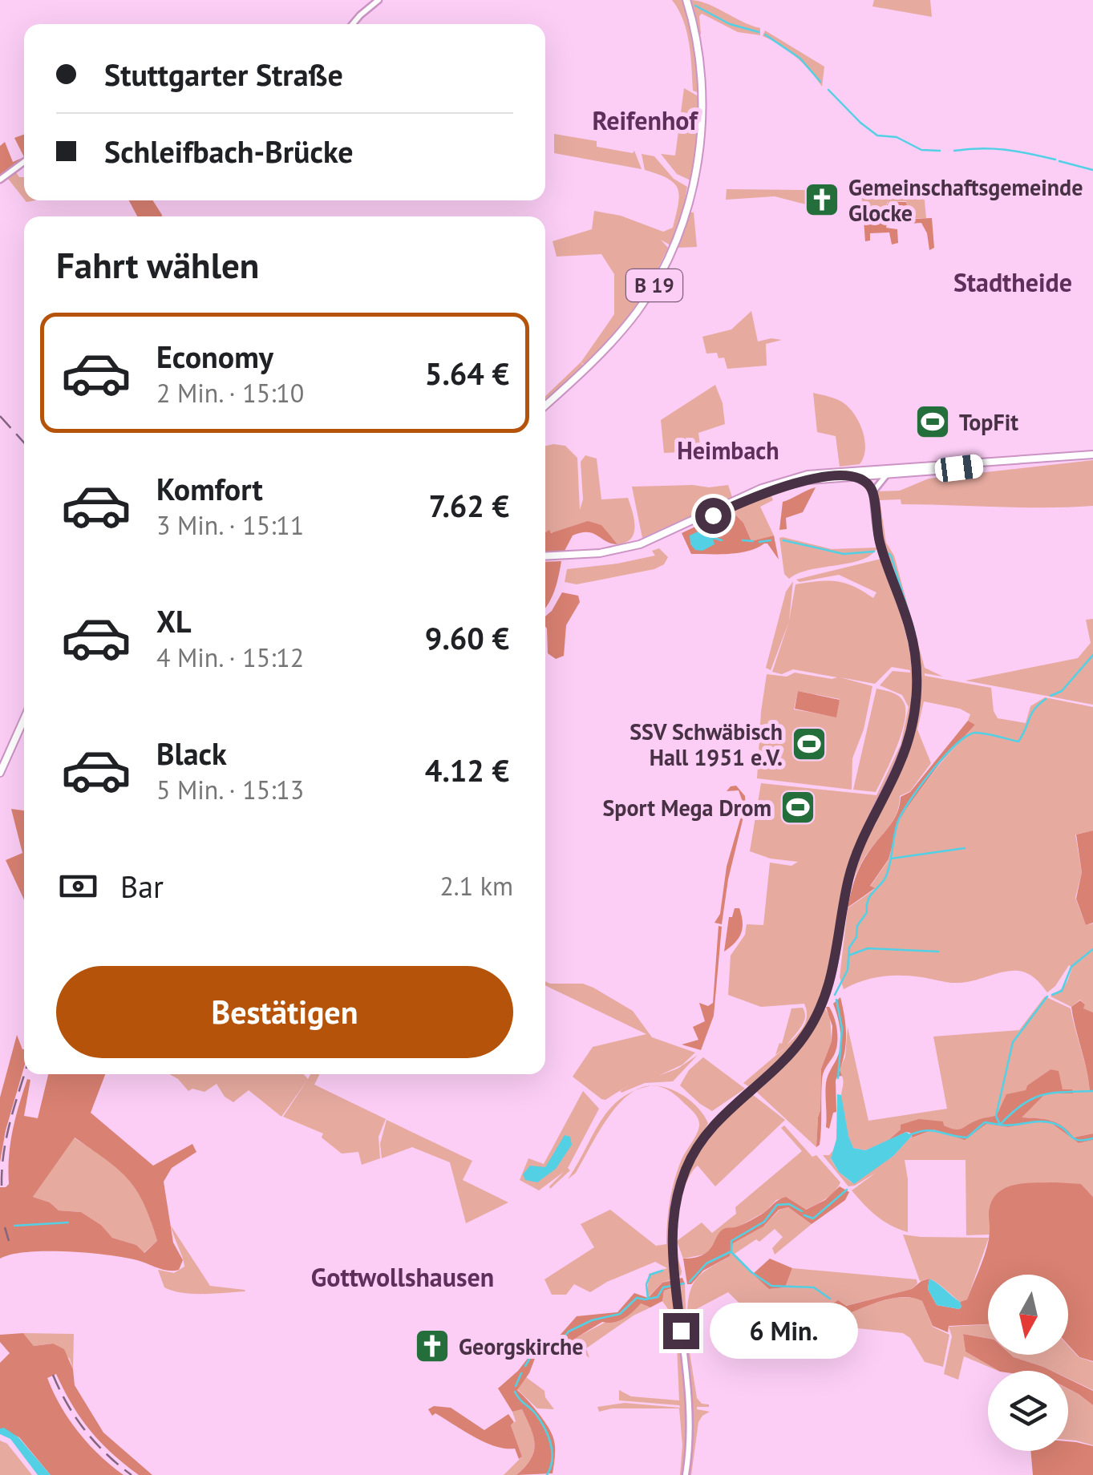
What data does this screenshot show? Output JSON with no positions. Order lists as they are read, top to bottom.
{
  "streets": {
    "main road": ["B 19"]
  },
  "districts": [
    "Reifenhof",
    "Stadtheide",
    "Heimbach",
    "Gottwollshausen"
  ],
  "places": {
    "church": ["Gemeinschaftsgemeinde Glocke", "Georgskirche"],
    "sports": ["TopFit", "SSV Schwäbisch Hall 1951 e.V.", "Sport Mega Drom"]
  },
  "north": "bottom",
  "page": {
    "banner": ["Stuttgarter Straße", "Schleifbach-Brücke"],
    "heading": "Fahrt wählen",
    "list": [
      {
        "name": "Economy",
        "note": "2 Min. · 15:10",
        "value": "5.64 €"
      },
      {
        "name": "Komfort",
        "note": "3 Min. · 15:11",
        "value": "7.62 €"
      },
      {
        "name": "XL",
        "note": "4 Min. · 15:12",
        "value": "9.60 €"
      },
      {
        "name": "Black",
        "note": "5 Min. · 15:13",
        "value": "4.12 €"
      }
    ],
    "pay": ["Bar", "2.1 km"],
    "buttons": "Bestätigen",
    "bubble": "6 Min."
  }
}
